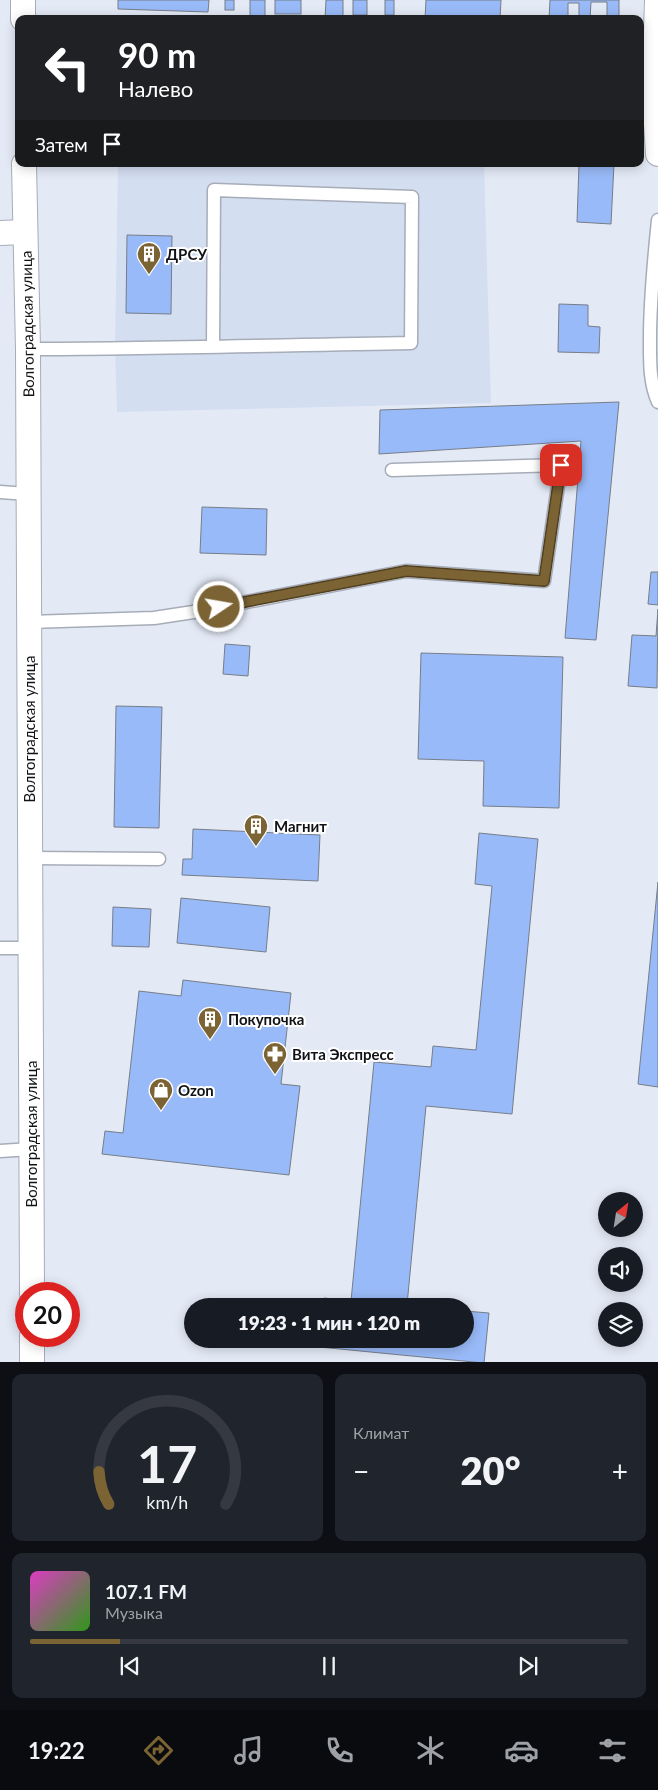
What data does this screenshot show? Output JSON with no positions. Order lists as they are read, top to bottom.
{
  "streets": {
    "street": ["Волгоградская улица"]
  },
  "places": {
    "building": ["ДРСУ", "Магнит", "Покупочка"],
    "pharmacy": ["Вита Экспресс"],
    "shop": ["Ozon"]
  },
  "north": "top right",
  "page": {
    "turn": ["90 m", "Налево"],
    "then": "Затем",
    "limit": "20",
    "trip": "19:23 · 1 мин · 120 m",
    "tile": "Климат",
    "heat": ["−", "20°", "+"],
    "song": ["107.1 FM", "Музыка"],
    "tabs": "19:22",
    "gauge": ["17", "km/h"]
  }
}
